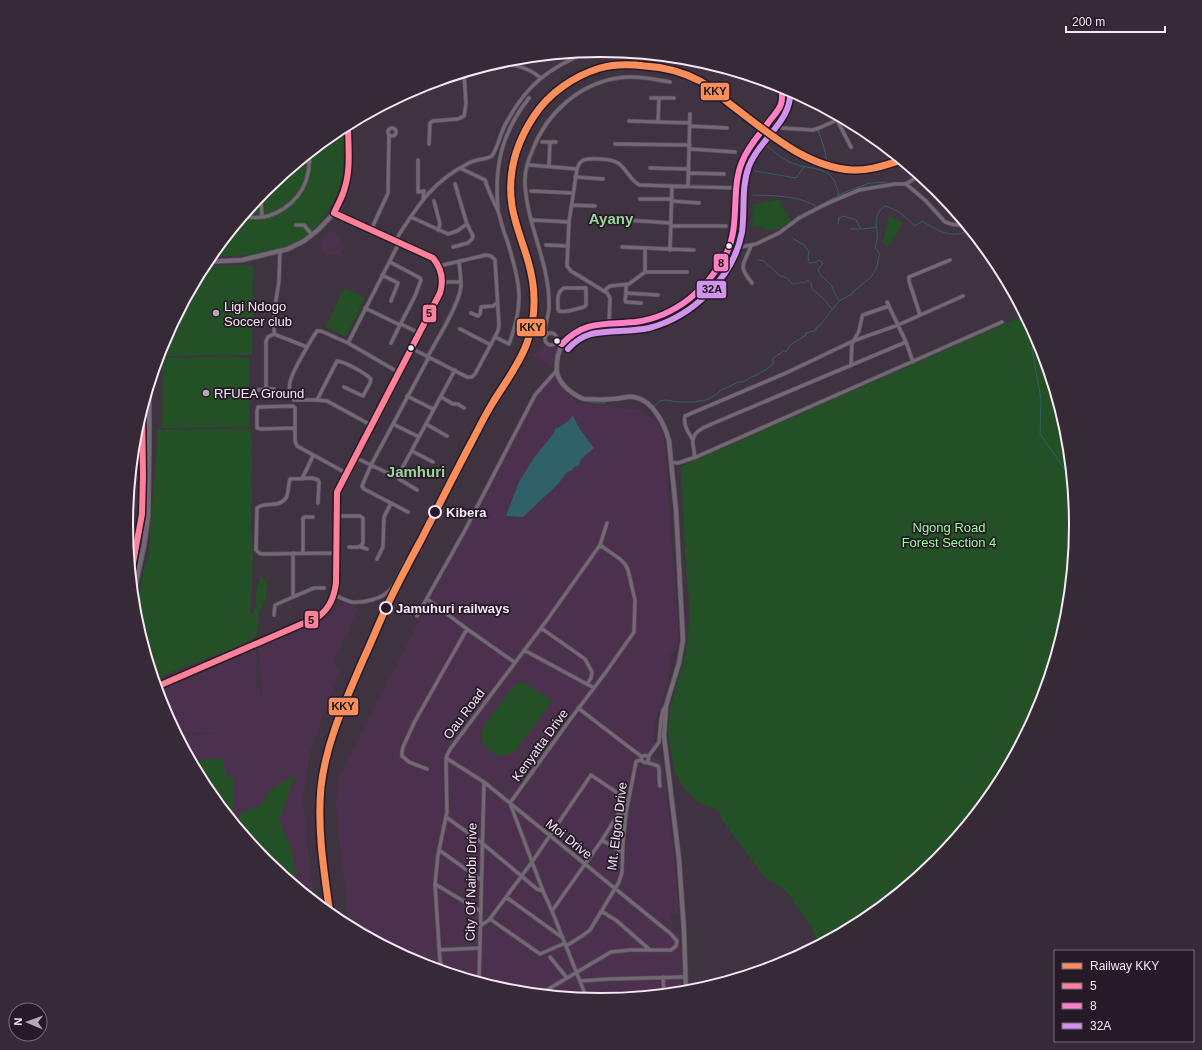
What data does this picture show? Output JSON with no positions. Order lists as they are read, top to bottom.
{
  "streets": {
    "street": [
      "Oau Road",
      "Kenyatta Drive",
      "Mt. Elgon Drive",
      "Moi Drive",
      "City Of Nairobi Drive"
    ]
  },
  "crossings": [
    ["Oau Road", "Kenyatta Drive"],
    ["Oau Road", "Moi Drive"],
    ["Kenyatta Drive", "Moi Drive"],
    ["Mt. Elgon Drive", "Moi Drive"],
    ["Moi Drive", "City Of Nairobi Drive"]
  ],
  "districts": ["Ayany", "Jamhuri"],
  "parks": ["Ngong Road Forest Section 4"],
  "places": [
    "Ligi Ndogo Soccer club",
    "RFUEA Ground",
    "Kibera",
    "Jamuhuri railways"
  ],
  "lines": [
    "rail line KKY",
    "transit line 8",
    "transit line 32A",
    "transit line 5"
  ],
  "legend": [
    "Railway KKY",
    "5",
    "8",
    "32A"
  ],
  "scale_bar": "200 m",
  "north": "left"
}
